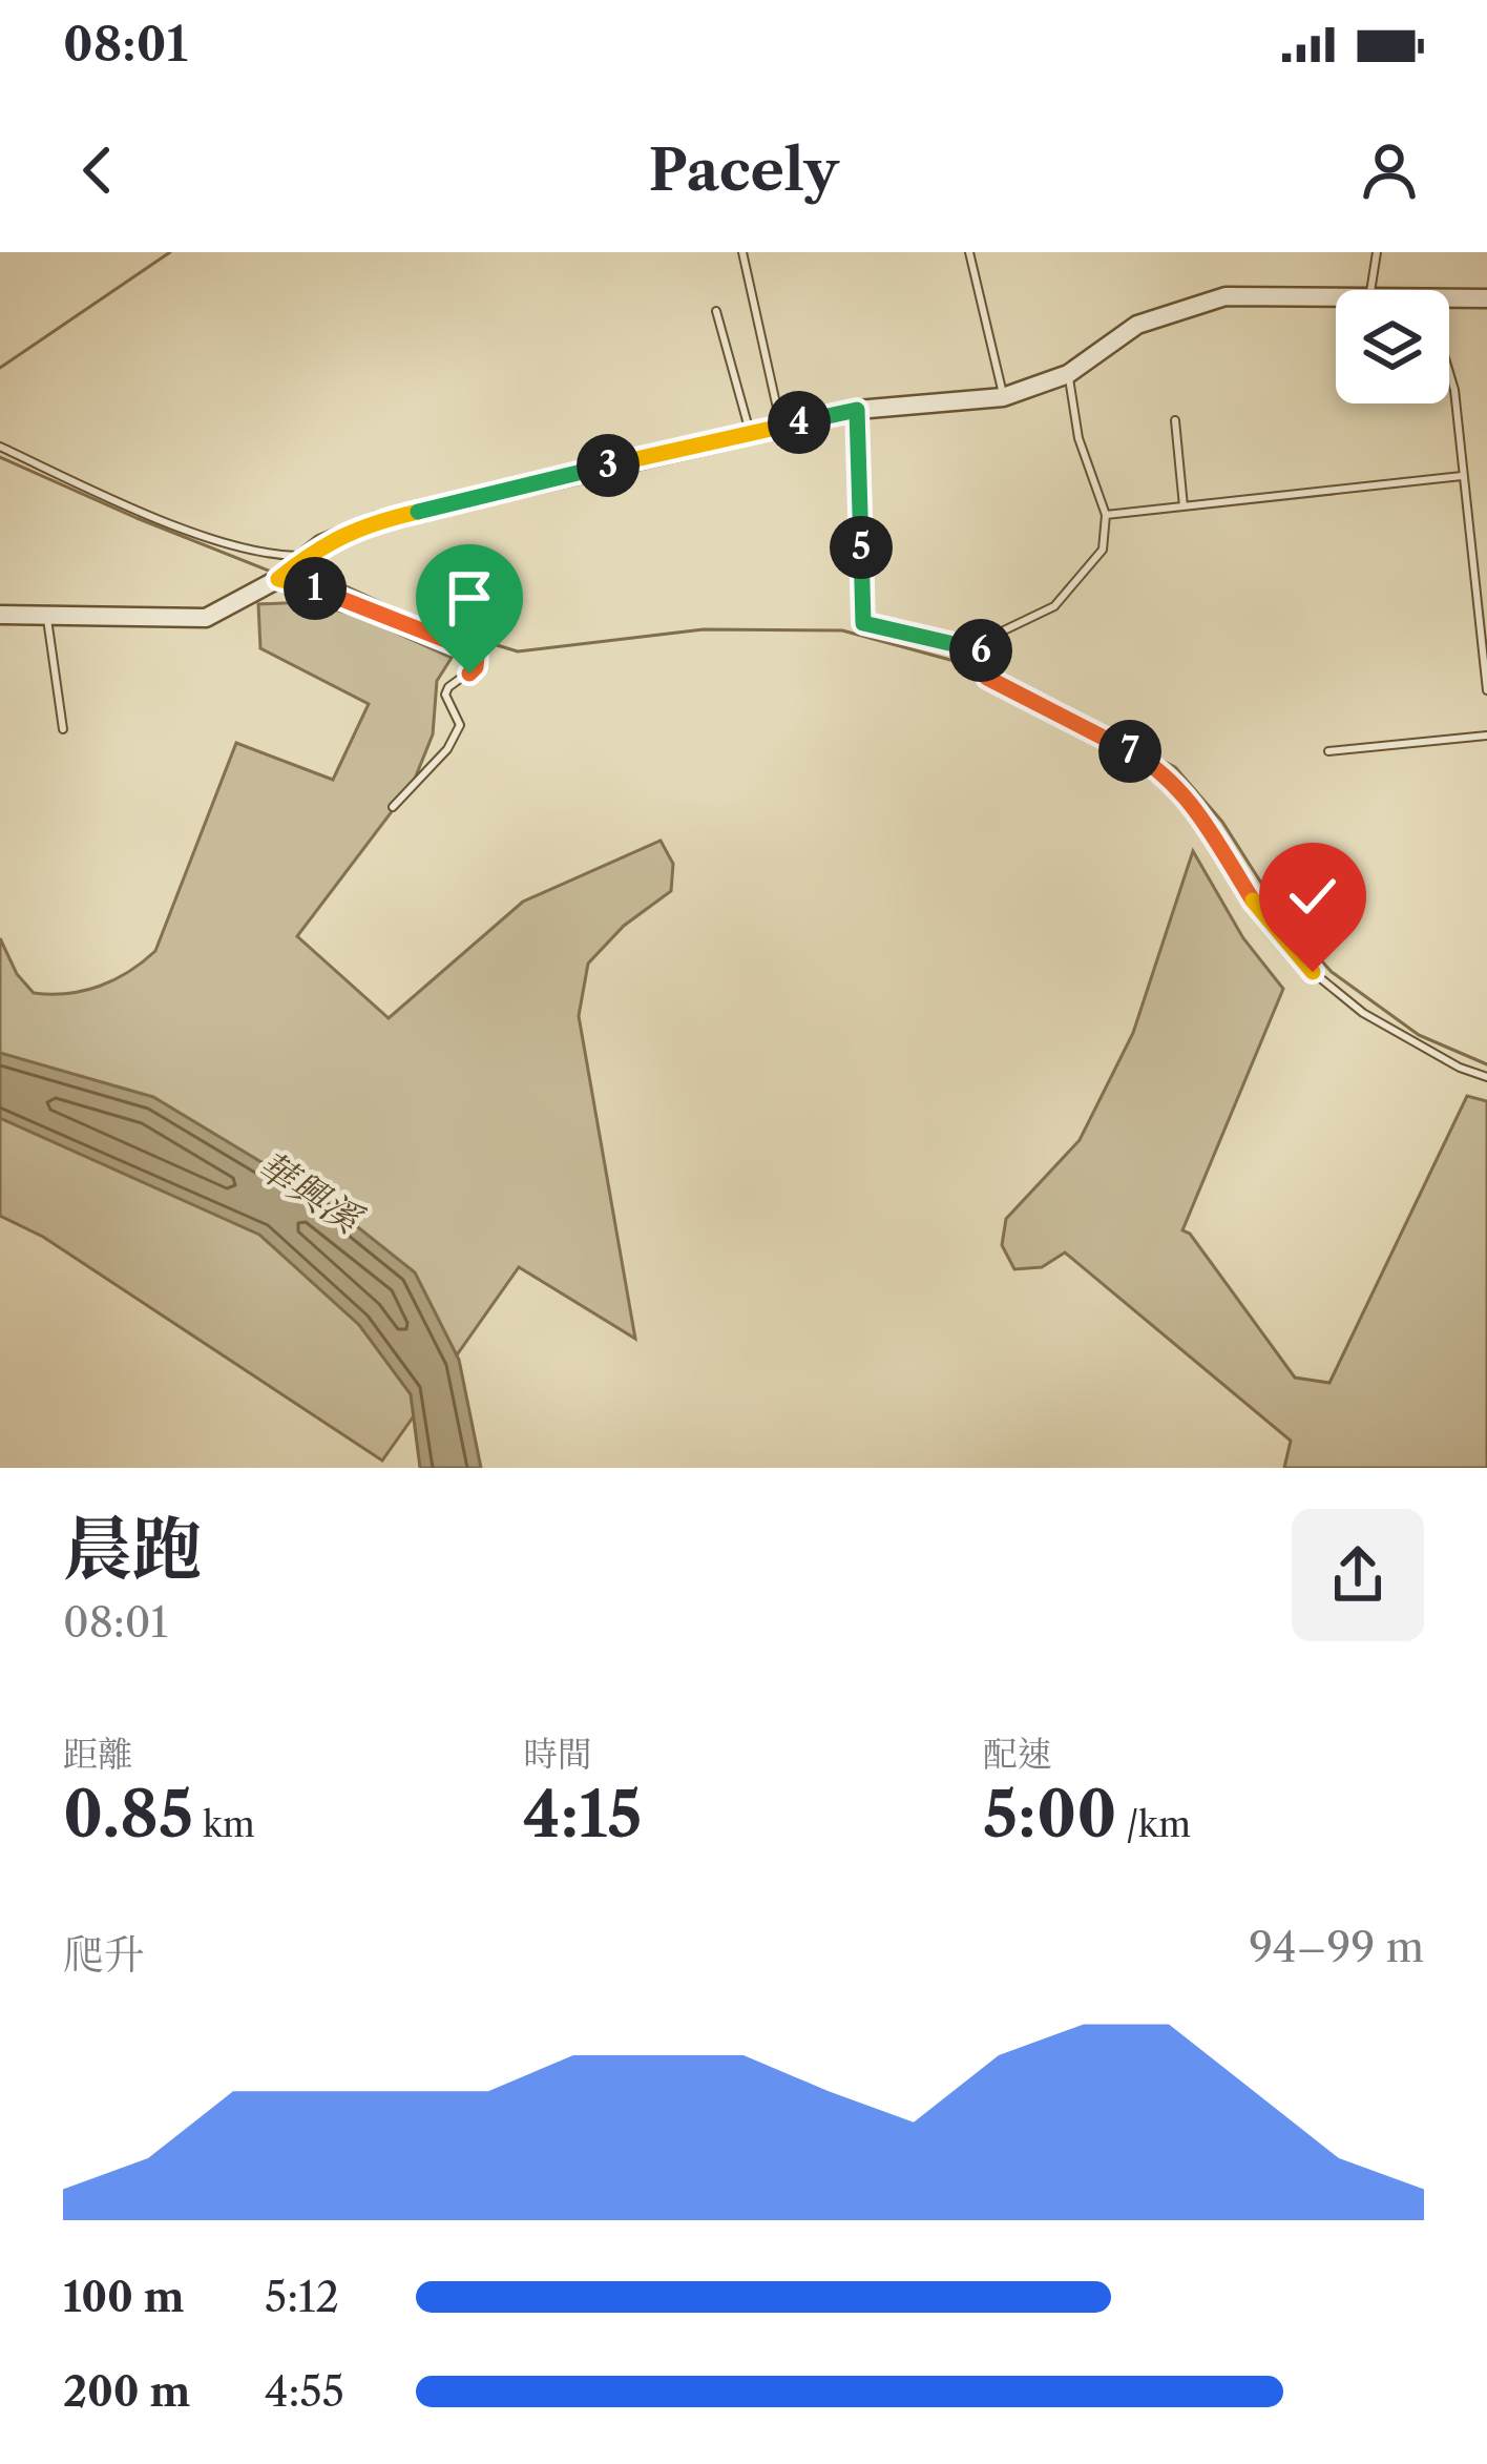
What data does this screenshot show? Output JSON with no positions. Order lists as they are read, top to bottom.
{
  "water": ["華興溪"],
  "page": {
    "status": "08:01",
    "header": "Pacely",
    "pins": [
      "4",
      "3",
      "5",
      "1",
      "6",
      "7"
    ],
    "heading": ["晨跑", "08:01"],
    "stats": [
      ["距離", "0.85 km"],
      ["時間", "4:15"],
      ["配速", "5:00 /km"]
    ],
    "chart": ["爬升", "94–99 m"],
    "list": [
      {
        "name": "100 m",
        "note": "5:12"
      },
      {
        "name": "200 m",
        "note": "4:55"
      }
    ]
  }
}
